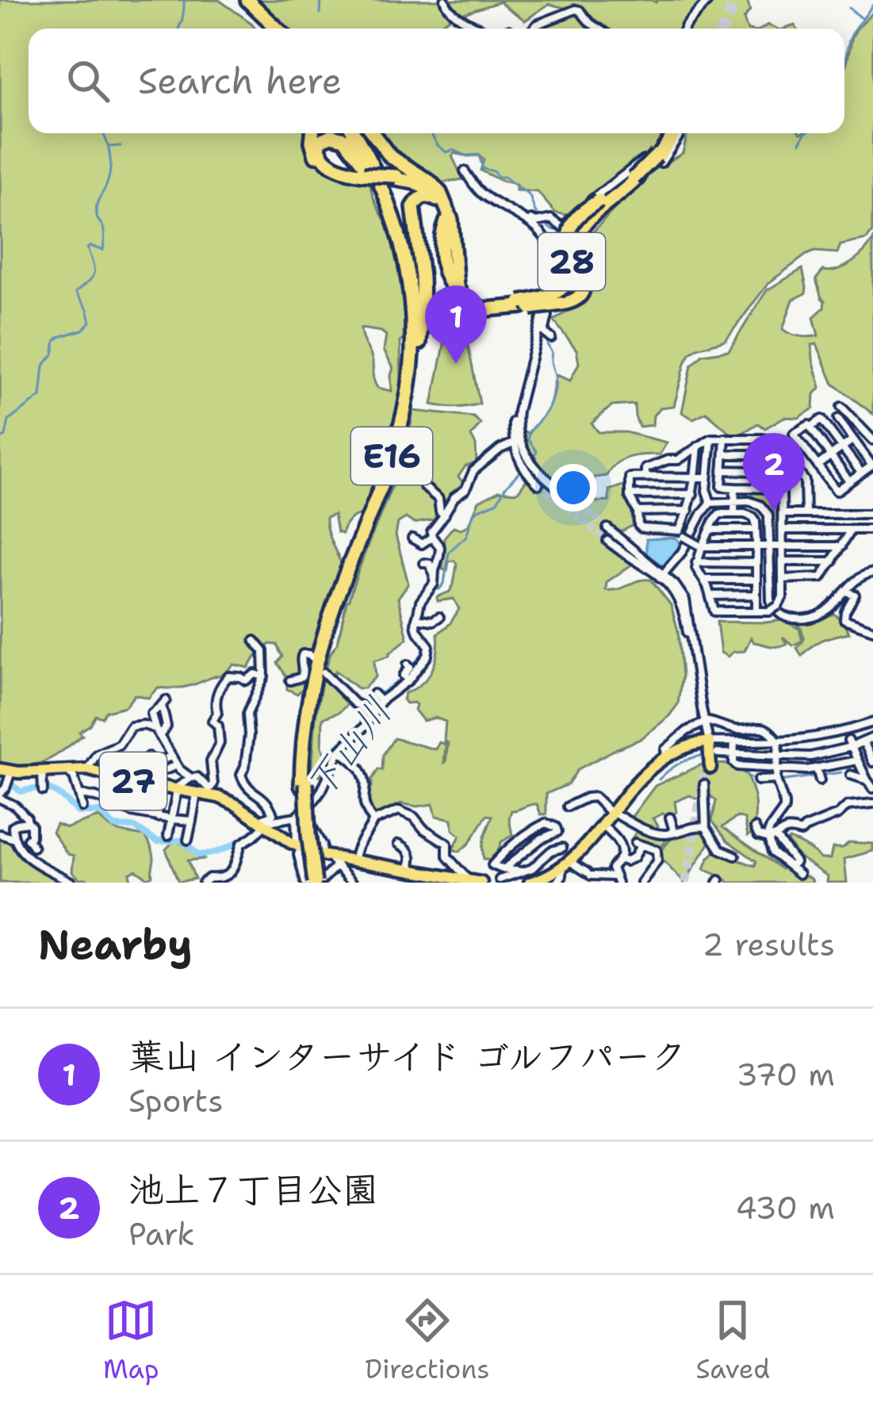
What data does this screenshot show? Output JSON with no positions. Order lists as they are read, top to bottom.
{
  "streets": {
    "highway": ["28", "E16"],
    "main road": ["27"]
  },
  "water": ["下山川"],
  "page": {
    "search": "Search here",
    "pins": ["1", "2"],
    "heading": ["Nearby", "2 results"],
    "list": [
      {
        "mark": "1",
        "name": "葉山 インターサイド ゴルフパーク",
        "note": "Sports",
        "value": "370 m"
      },
      {
        "mark": "2",
        "name": "池上７丁目公園",
        "note": "Park",
        "value": "430 m"
      }
    ],
    "nav": ["Map", "Directions", "Saved"]
  }
}
